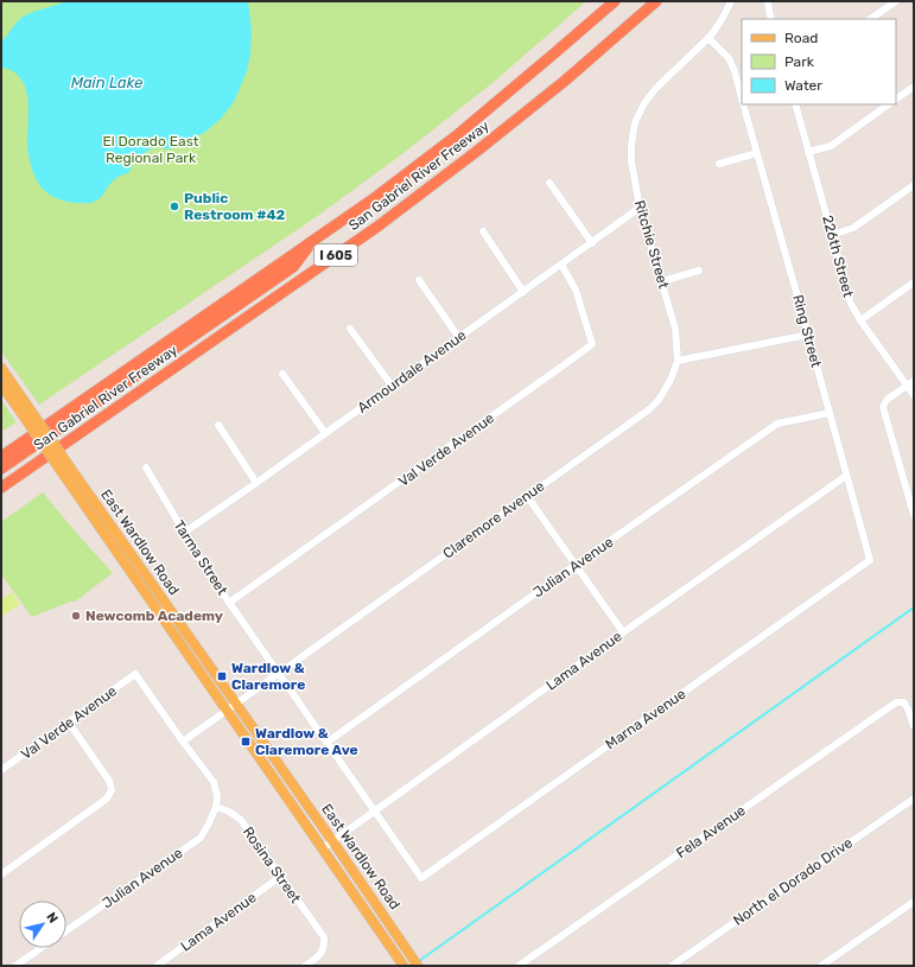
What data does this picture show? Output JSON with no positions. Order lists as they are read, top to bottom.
{
  "streets": {
    "highway": ["San Gabriel River Freeway", "I 605"],
    "main road": ["East Wardlow Road"],
    "street": [
      "Ritchie Street",
      "226th Street",
      "Ring Street",
      "Armourdale Avenue",
      "Val Verde Avenue",
      "Claremore Avenue",
      "Tarma Street",
      "Julian Avenue",
      "Lama Avenue",
      "Marna Avenue",
      "Fela Avenue",
      "Rosina Street",
      "North el Dorado Drive"
    ]
  },
  "crossings": [
    ["San Gabriel River Freeway", "I 605"],
    ["Ritchie Street", "Ring Street"],
    ["Ritchie Street", "Armourdale Avenue"],
    ["Ritchie Street", "Claremore Avenue"],
    ["Ring Street", "Julian Avenue"],
    ["Ring Street", "Lama Avenue"],
    ["Ring Street", "Marna Avenue"],
    ["Armourdale Avenue", "Val Verde Avenue"],
    ["Armourdale Avenue", "Tarma Street"],
    ["Val Verde Avenue", "Claremore Avenue"],
    ["Val Verde Avenue", "Tarma Street"],
    ["Claremore Avenue", "East Wardlow Road"],
    ["Claremore Avenue", "Tarma Street"],
    ["East Wardlow Road", "Lama Avenue"],
    ["Tarma Street", "Julian Avenue"],
    ["Tarma Street", "Lama Avenue"],
    ["Tarma Street", "Marna Avenue"],
    ["Julian Avenue", "Rosina Street"],
    ["Lama Avenue", "Rosina Street"]
  ],
  "water": ["Main Lake"],
  "parks": ["El Dorado East Regional Park"],
  "places": {
    "other": ["Public Restroom #42", "Newcomb Academy"],
    "transit": ["Wardlow & Claremore", "Wardlow & Claremore Ave"]
  },
  "legend": ["Road", "Park", "Water"],
  "north": "top right"
}
